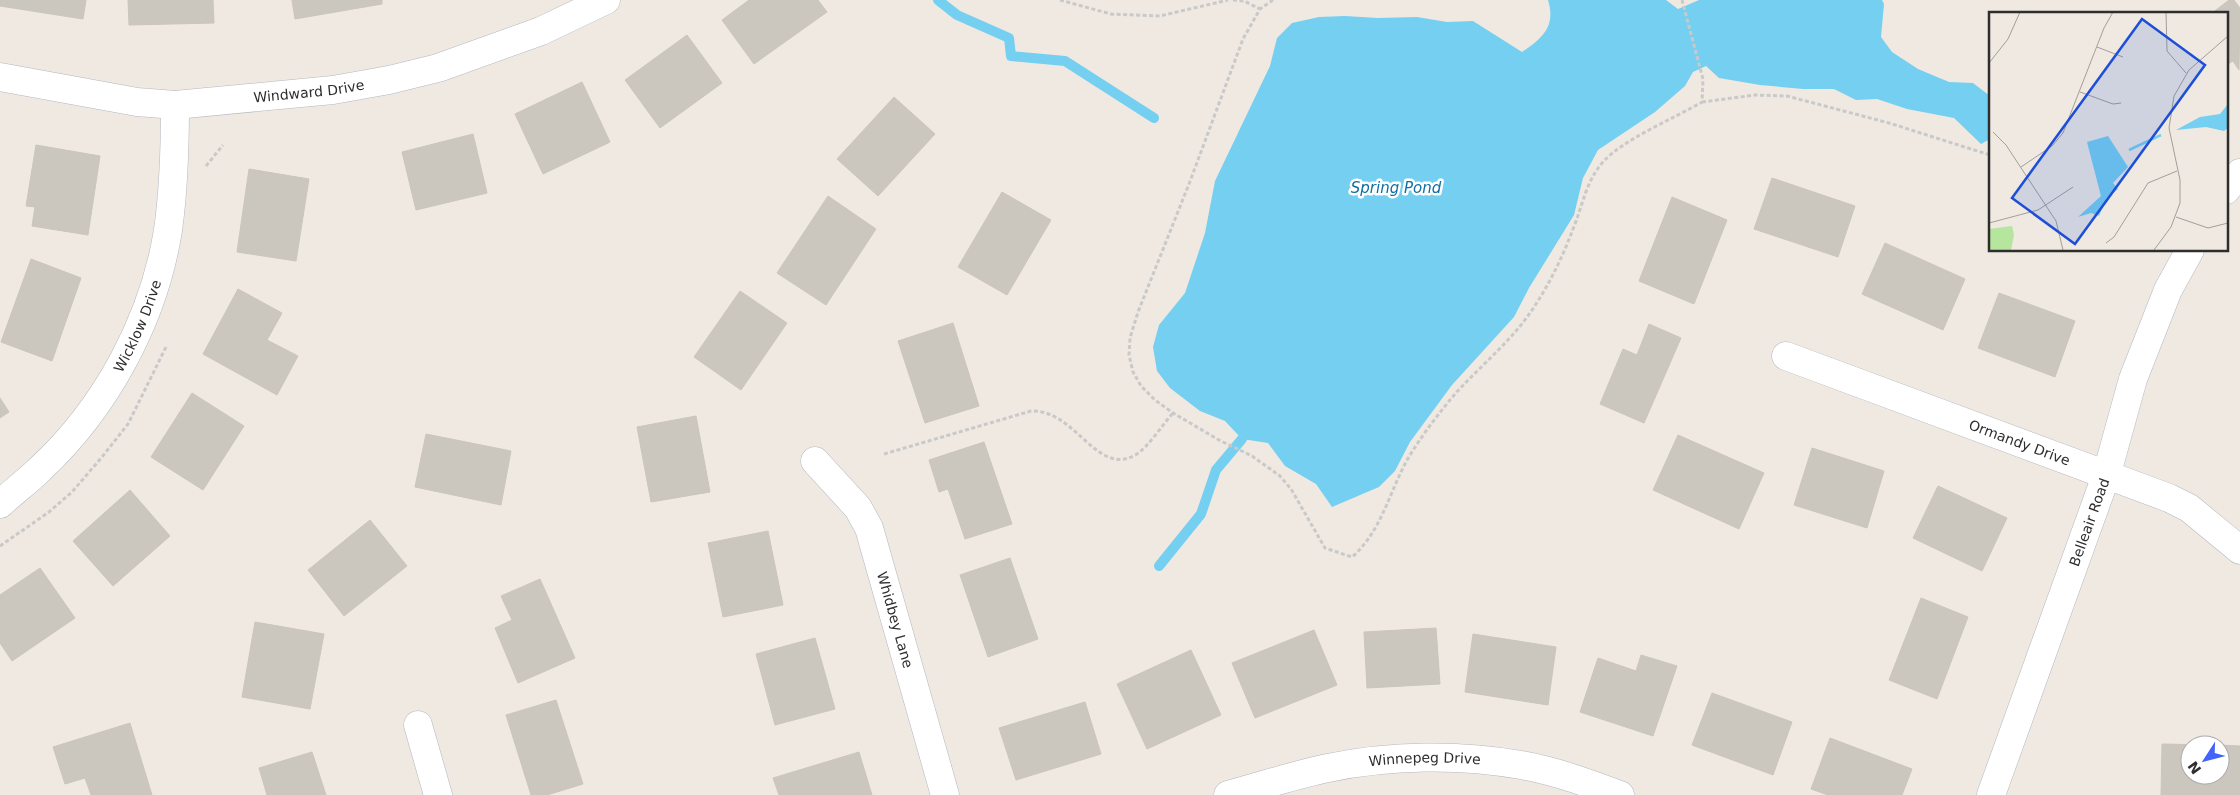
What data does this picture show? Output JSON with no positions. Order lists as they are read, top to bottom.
{
  "streets": {
    "street": [
      "Windward Drive",
      "Wicklow Drive",
      "Ormandy Drive",
      "Belleair Road",
      "Whidbey Lane",
      "Winnepeg Drive"
    ]
  },
  "crossings": [
    ["Windward Drive", "Wicklow Drive"],
    ["Ormandy Drive", "Belleair Road"]
  ],
  "water": ["Spring Pond"],
  "north": "bottom left"
}
